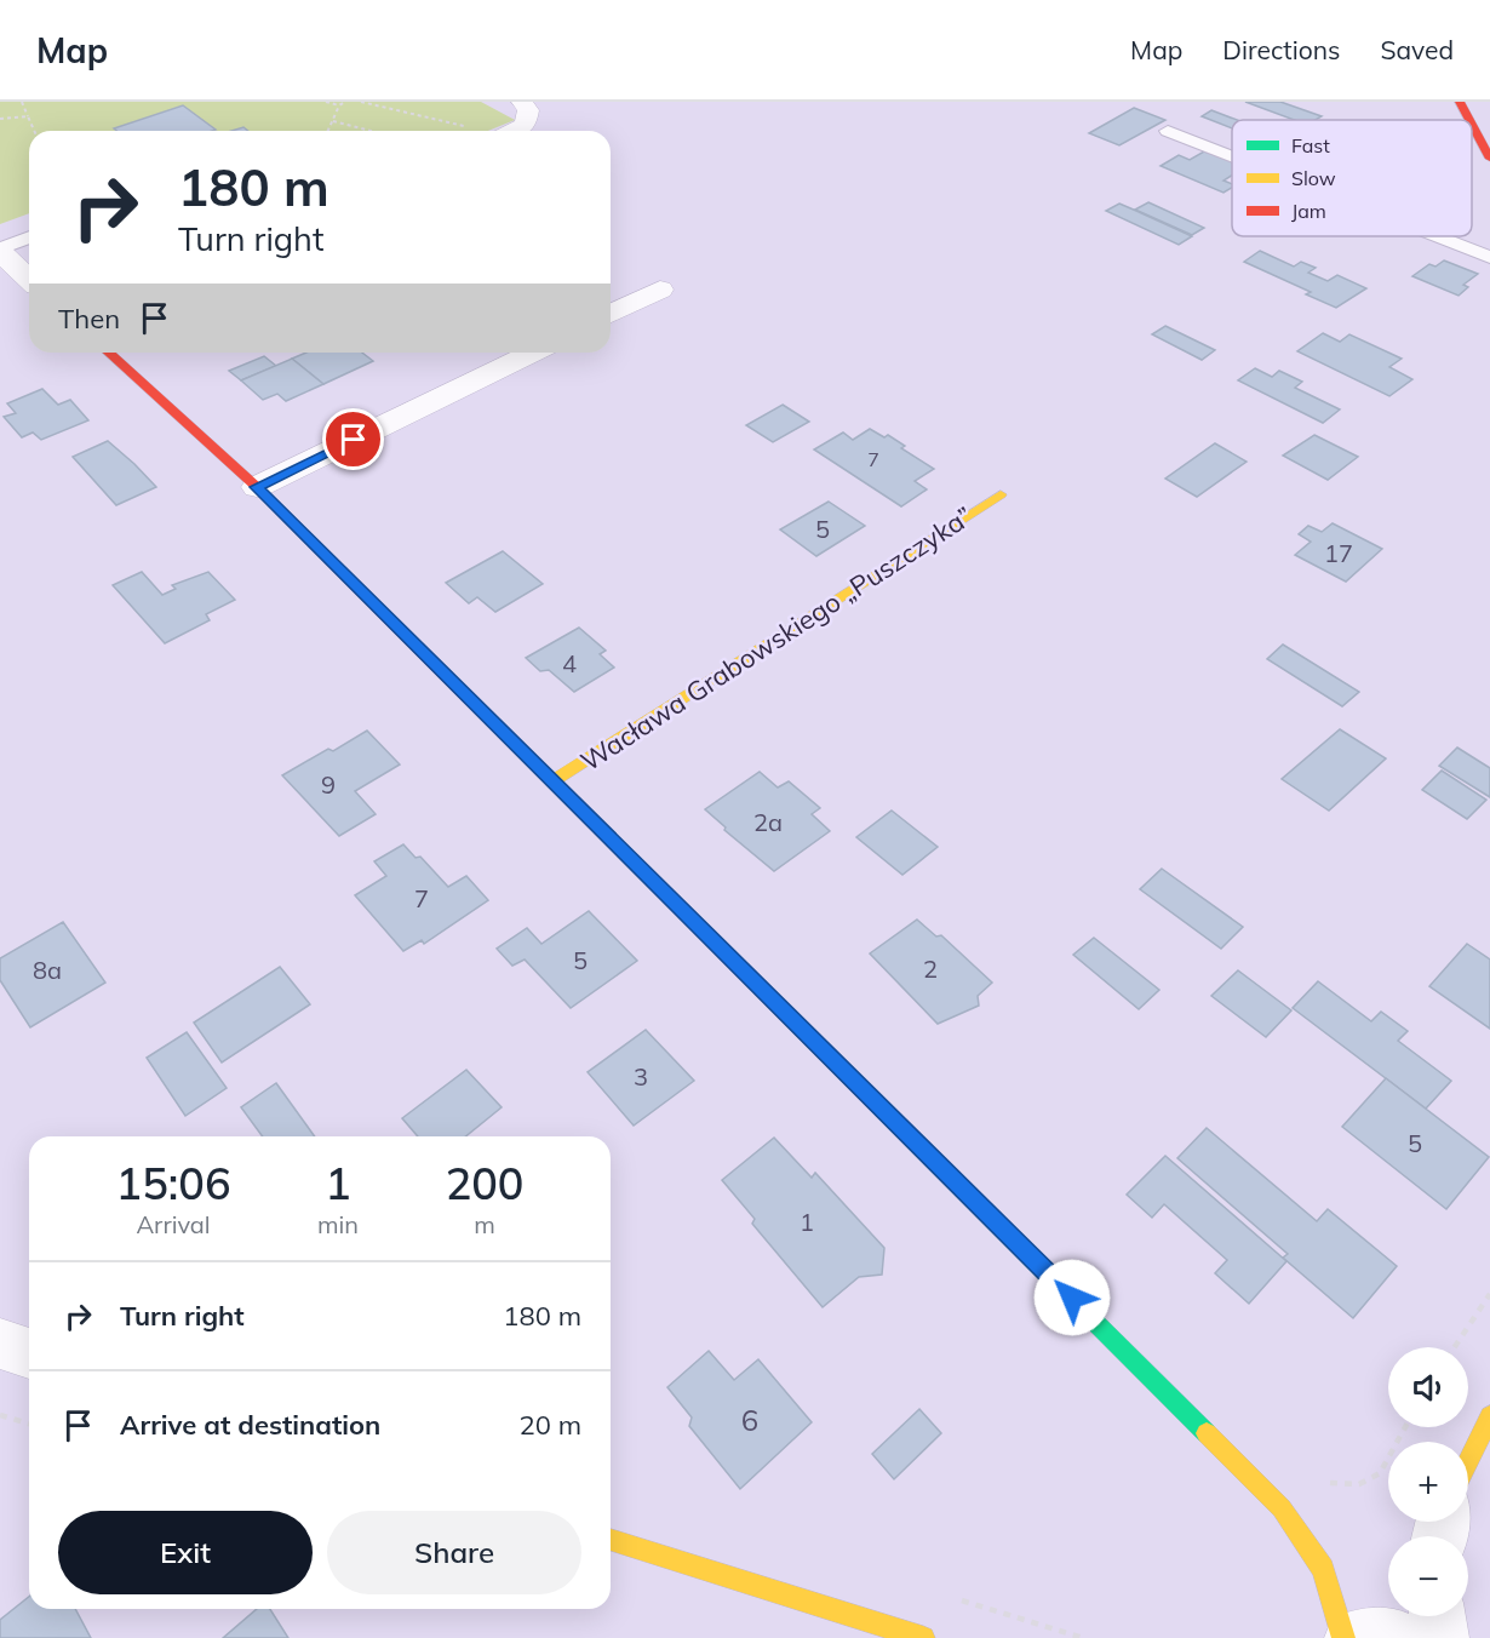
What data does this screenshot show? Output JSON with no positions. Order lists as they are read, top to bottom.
{
  "streets": {
    "street": ["Wacława Grabowskiego „Puszczyka”"]
  },
  "house_numbers": [
    "7",
    "5",
    "17",
    "4",
    "9",
    "2a",
    "7",
    "5",
    "2",
    "8a",
    "3",
    "5",
    "1",
    "6"
  ],
  "legend": ["Fast", "Slow", "Jam"],
  "page": {
    "header": "Map",
    "nav": ["Map", "Directions", "Saved"],
    "turn": ["180 m", "Turn right"],
    "then": "Then",
    "eta": [
      "15:06",
      "Arrival",
      "1",
      "min",
      "200",
      "m"
    ],
    "list": [
      {
        "name": "Turn right",
        "value": "180 m"
      },
      {
        "name": "Arrive at destination",
        "value": "20 m"
      }
    ],
    "map_buttons": ["+", "−"],
    "buttons": ["Exit", "Share"]
  }
}
